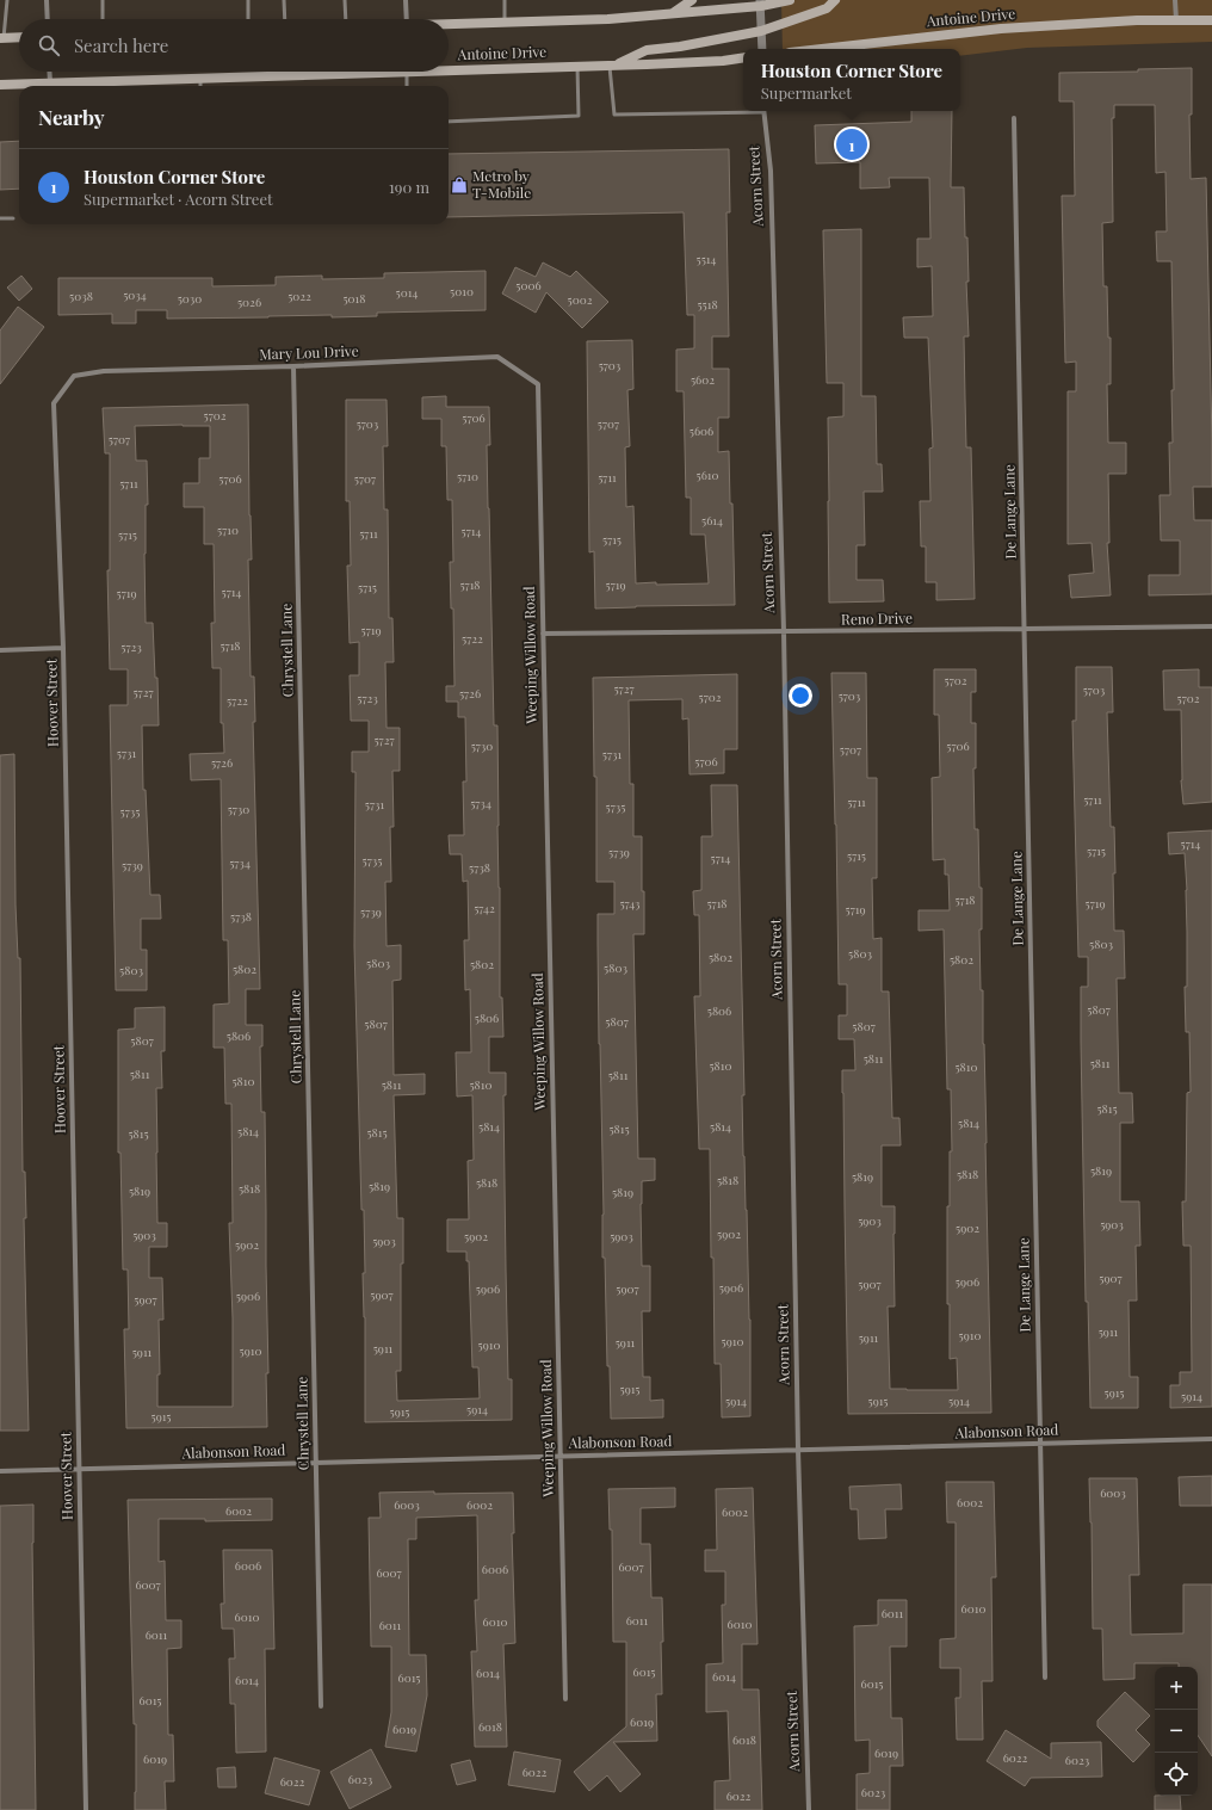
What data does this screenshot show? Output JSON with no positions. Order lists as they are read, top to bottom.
{
  "streets": {
    "main road": ["Antoine Drive"],
    "street": [
      "Acorn Street",
      "Mary Lou Drive",
      "De Lange Lane",
      "Reno Drive",
      "Chrystell Lane",
      "Weeping Willow Road",
      "Hoover Street",
      "Alabonson Road"
    ]
  },
  "crossings": [
    ["Acorn Street", "Reno Drive"],
    ["Acorn Street", "Alabonson Road"],
    ["Mary Lou Drive", "Chrystell Lane"],
    ["Mary Lou Drive", "Weeping Willow Road"],
    ["Mary Lou Drive", "Hoover Street"],
    ["De Lange Lane", "Reno Drive"],
    ["De Lange Lane", "Alabonson Road"],
    ["Reno Drive", "Weeping Willow Road"],
    ["Chrystell Lane", "Alabonson Road"],
    ["Weeping Willow Road", "Alabonson Road"],
    ["Hoover Street", "Alabonson Road"]
  ],
  "places": {
    "shop": ["Metro by T-Mobile"]
  },
  "house_numbers": [
    "5514",
    "5006",
    "5010",
    "5014",
    "5034",
    "5038",
    "5022",
    "5030",
    "5018",
    "5002",
    "5026",
    "5518",
    "5703",
    "5602",
    "5702",
    "5706",
    "5703",
    "5707",
    "5606",
    "5707",
    "5610",
    "5710",
    "5711",
    "5706",
    "5707",
    "5711",
    "5614",
    "5710",
    "5714",
    "5711",
    "5715",
    "5715",
    "5718",
    "5719",
    "5715",
    "5714",
    "5719",
    "5719",
    "5722",
    "5718",
    "5723",
    "5702",
    "5727",
    "5703",
    "5727",
    "5726",
    "5703",
    "5702",
    "5723",
    "5702",
    "5722",
    "5727",
    "5730",
    "5706",
    "5707",
    "5731",
    "5731",
    "5706",
    "5726",
    "5711",
    "5711",
    "5734",
    "5731",
    "5735",
    "5730",
    "5735",
    "5714",
    "5715",
    "5739",
    "5715",
    "5714",
    "5735",
    "5734",
    "5739",
    "5738",
    "5718",
    "5743",
    "5718",
    "5719",
    "5742",
    "5719",
    "5739",
    "5738",
    "5803",
    "5803",
    "5802",
    "5802",
    "5803",
    "5802",
    "5803",
    "5802",
    "5803",
    "5807",
    "5806",
    "5806",
    "5807",
    "5807",
    "5807",
    "5806",
    "5807",
    "5811",
    "5811",
    "5810",
    "5810",
    "5811",
    "5811",
    "5810",
    "5811",
    "5810",
    "5815",
    "5814",
    "5814",
    "5814",
    "5815",
    "5814",
    "5815",
    "5815",
    "5819",
    "5818",
    "5819",
    "5818",
    "5818",
    "5819",
    "5818",
    "5819",
    "5819",
    "5903",
    "5903",
    "5902",
    "5902",
    "5903",
    "5902",
    "5903",
    "5903",
    "5902",
    "5907",
    "5906",
    "5907",
    "5906",
    "5906",
    "5907",
    "5907",
    "5906",
    "5907",
    "5911",
    "5910",
    "5911",
    "5910",
    "5911",
    "5910",
    "5911",
    "5910",
    "5911",
    "5915",
    "5915",
    "5914",
    "5914",
    "5915",
    "5914",
    "5914",
    "5915",
    "5915",
    "6003",
    "6002",
    "6003",
    "6002",
    "6002",
    "6002",
    "6006",
    "6007",
    "6006",
    "6007",
    "6007",
    "6010",
    "6011",
    "6010",
    "6011",
    "6010",
    "6010",
    "6011",
    "6011",
    "6015",
    "6014",
    "6014",
    "6015",
    "6014",
    "6015",
    "6015",
    "6019",
    "6018",
    "6019",
    "6018",
    "6019",
    "6022",
    "6019",
    "6023",
    "6022",
    "6023",
    "6022",
    "6023",
    "6022"
  ],
  "page": {
    "search": "Search here",
    "popup": ["Houston Corner Store", "Supermarket"],
    "heading": "Nearby",
    "pins": "1",
    "list": [
      {
        "mark": "1",
        "name": "Houston Corner Store",
        "note": "Supermarket · Acorn Street",
        "value": "190 m"
      }
    ],
    "map_buttons": ["+", "−"]
  }
}
